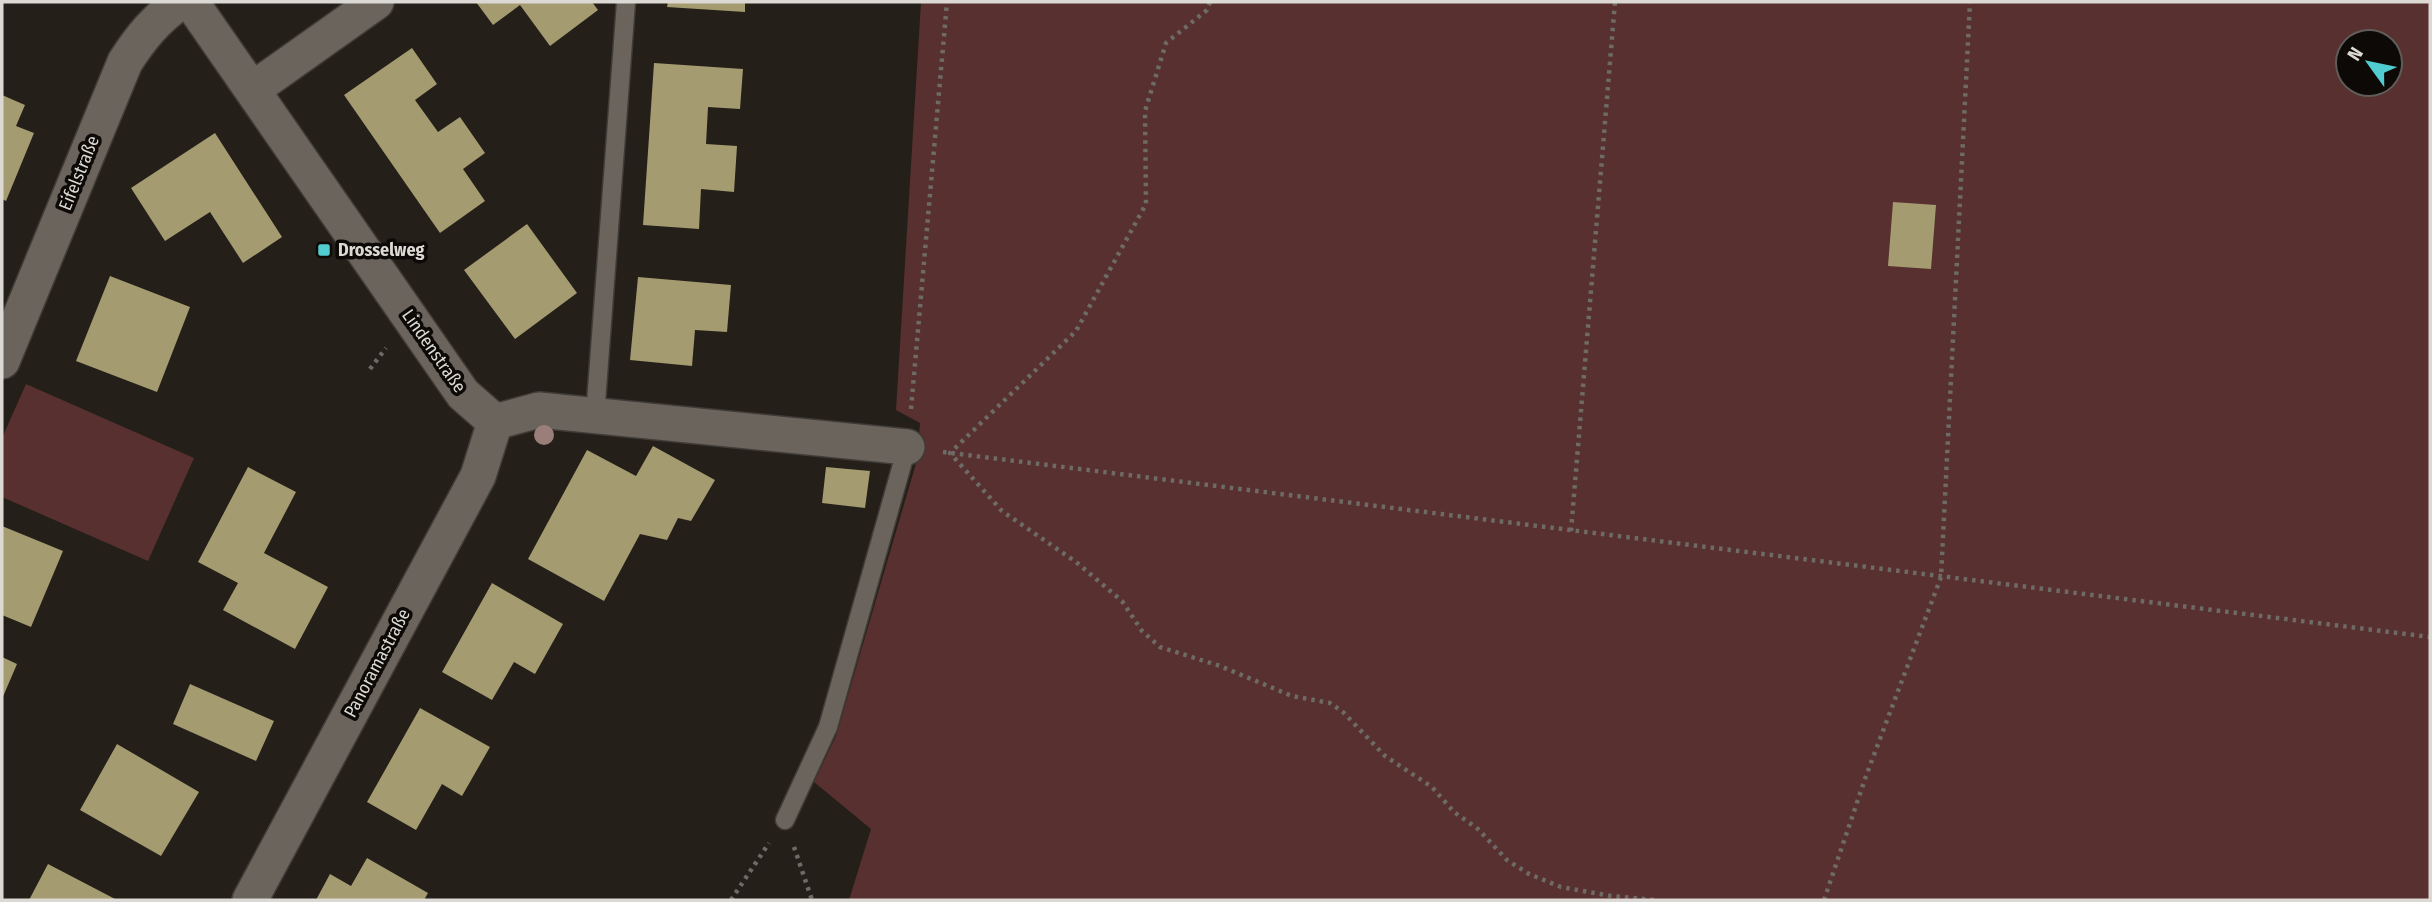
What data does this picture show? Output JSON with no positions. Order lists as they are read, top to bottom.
{
  "streets": {
    "street": ["Eifelstraße", "Lindenstraße", "Panoramastraße"]
  },
  "crossings": [
    ["Lindenstraße", "Panoramastraße"]
  ],
  "places": {
    "transit": ["Drosselweg"]
  },
  "north": "top left"
}
